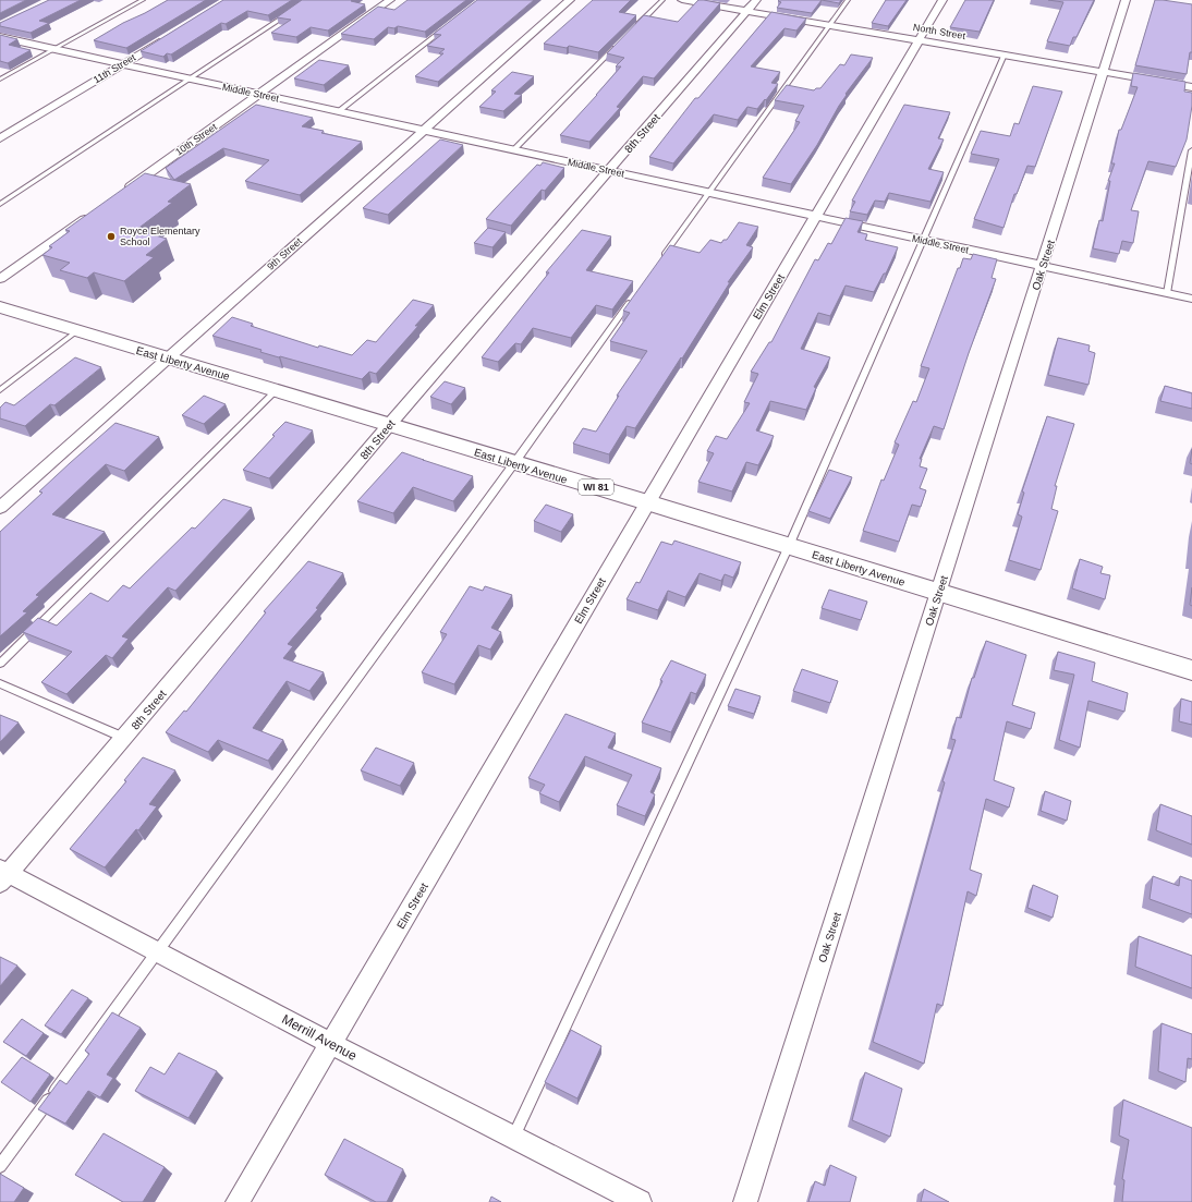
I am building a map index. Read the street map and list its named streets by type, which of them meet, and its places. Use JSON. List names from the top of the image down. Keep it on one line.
{"streets":{"main road":["East Liberty Avenue","WI 81"],"street":["North Street","11th Street","Middle Street","8th Street","10th Street","9th Street","Oak Street","Elm Street","Merrill Avenue"]},"crossings":[["North Street","8th Street"],["North Street","Oak Street"],["North Street","Elm Street"],["11th Street","Middle Street"],["Middle Street","8th Street"],["Middle Street","10th Street"],["Middle Street","9th Street"],["Middle Street","Oak Street"],["Middle Street","Elm Street"],["8th Street","East Liberty Avenue"],["8th Street","Merrill Avenue"],["9th Street","East Liberty Avenue"],["Oak Street","East Liberty Avenue"],["Elm Street","East Liberty Avenue"],["Elm Street","Merrill Avenue"]],"places":["Royce Elementary School"]}
